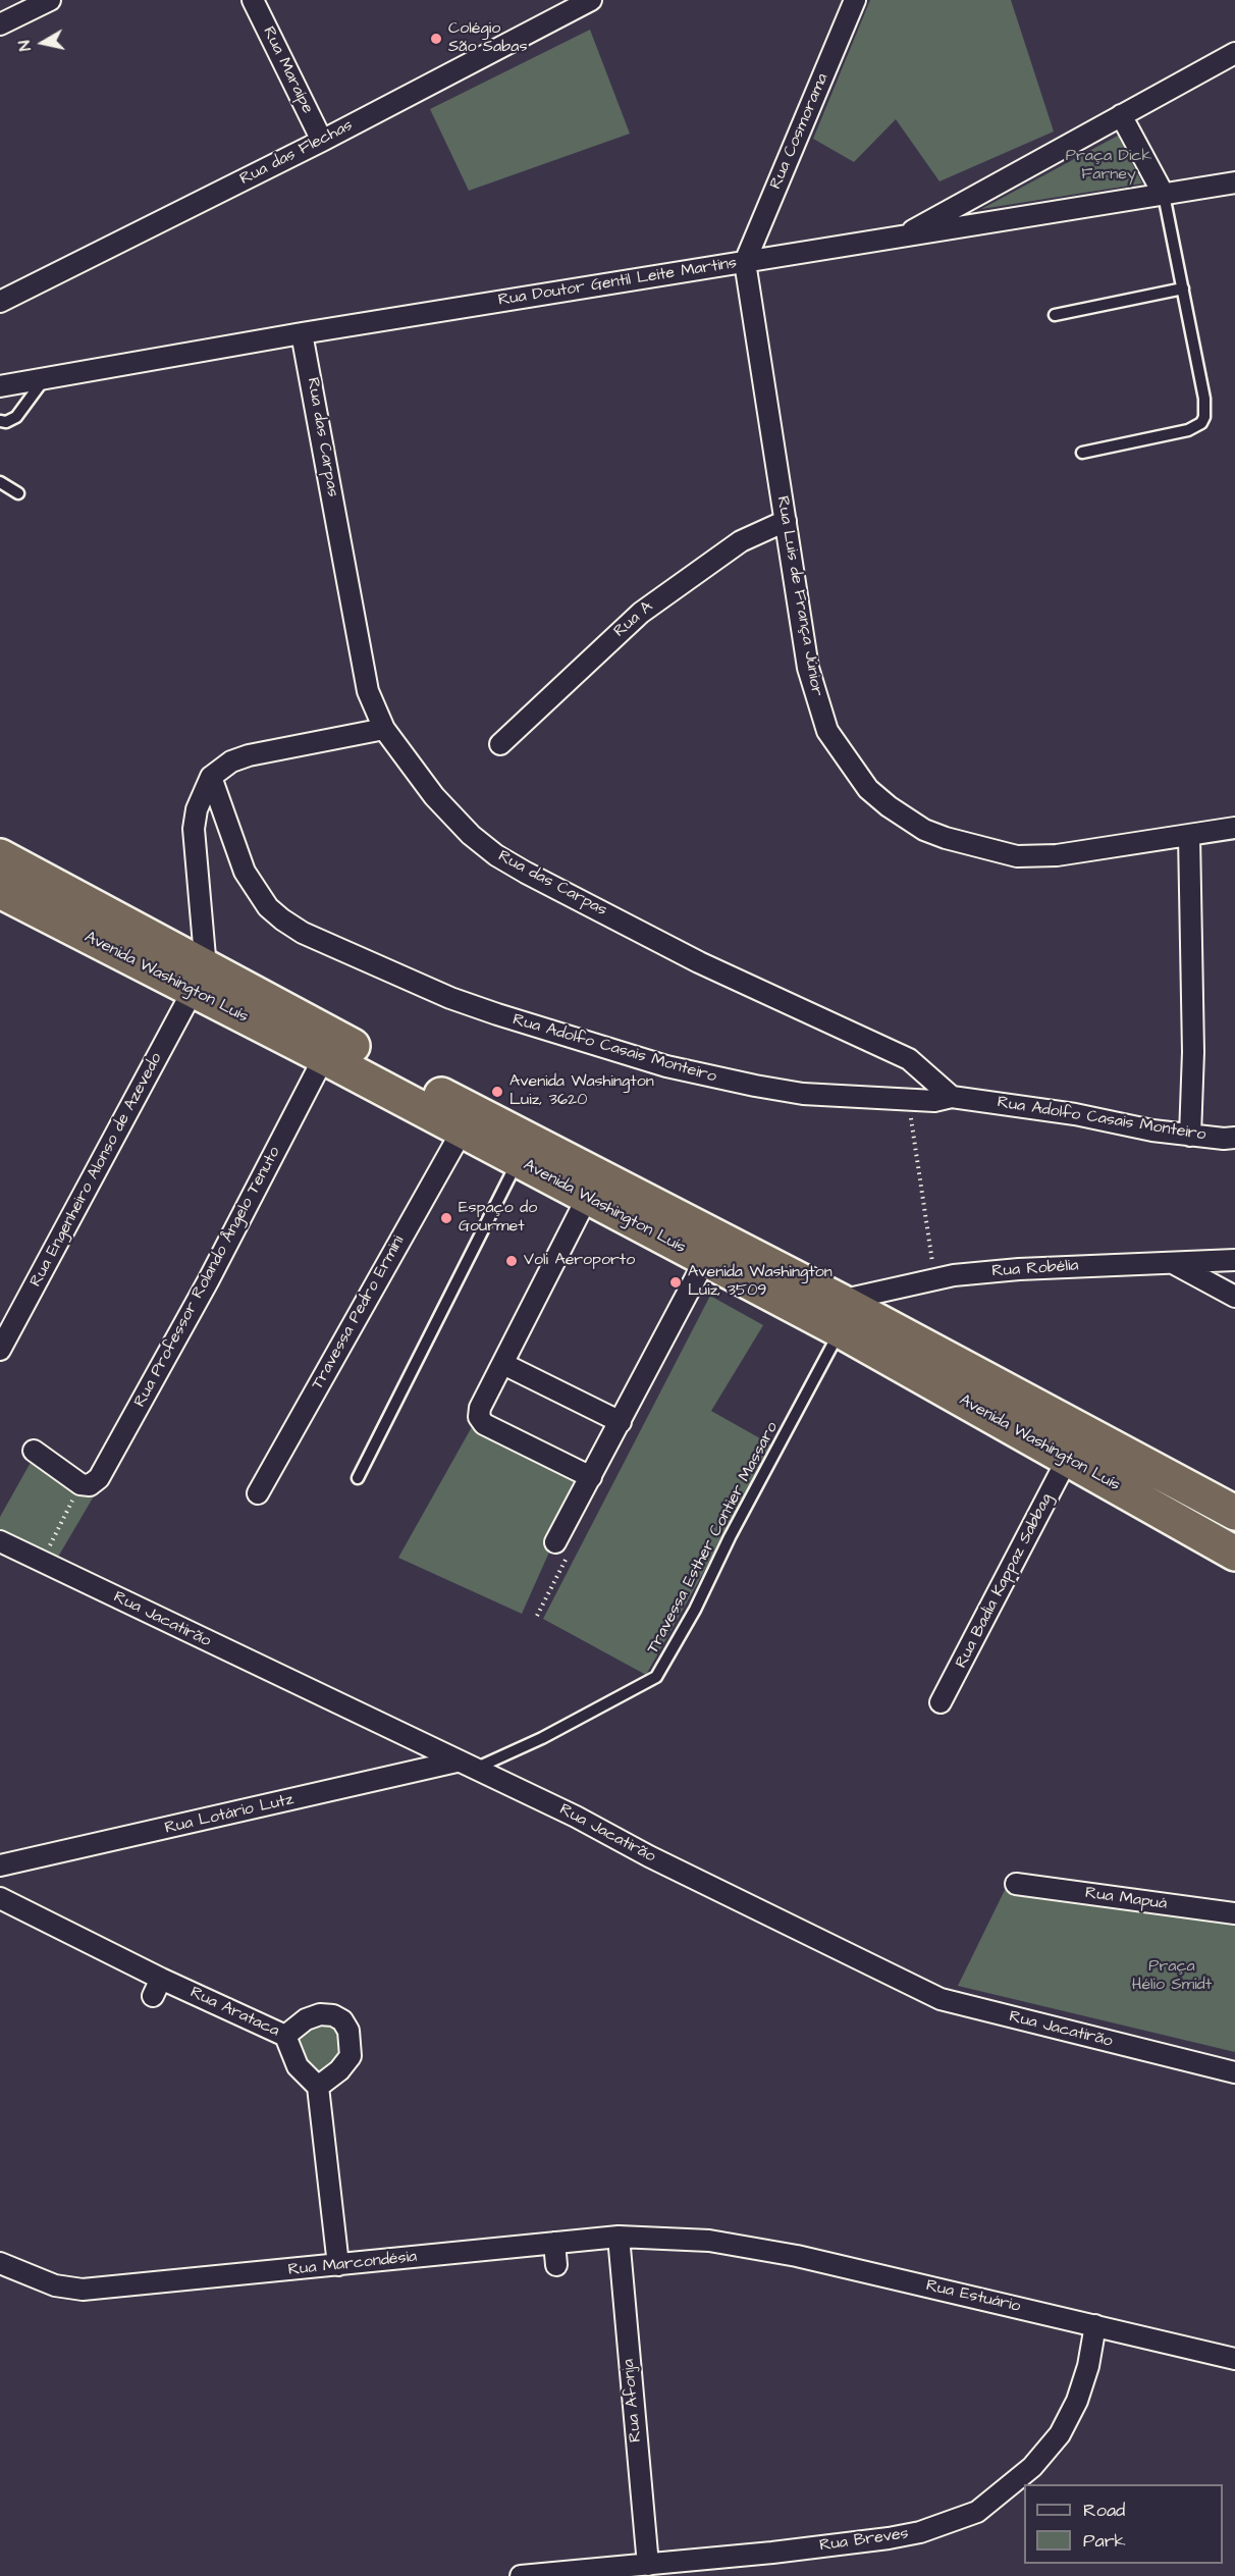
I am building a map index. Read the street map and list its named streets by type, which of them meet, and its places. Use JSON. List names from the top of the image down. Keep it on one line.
{"streets":{"highway":["Avenida Washington Luís"],"street":["Rua Maraípe","Rua Cosmorama","Rua das Flechas","Rua Doutor Gentil Leite Martins","Rua das Carpas","Rua Luis de França Júnior","Rua A","Rua Adolfo Casais Monteiro","Rua Engenheiro Alonso de Azevedo","Rua Robélia","Rua Professor Rolando Ângelo Tenuto","Travessa Pedro Ermini","Rua Badia Kappaz Sabbag","Rua Jacatirão","Rua Lotário Lutz","Rua Mapuá","Rua Arataca","Rua Marcondésia","Rua Estuário","Rua Afonja","Rua Breves"],"lane":["Travessa Esther Contier Massaro"]},"crossings":[["Rua Maraípe","Rua das Flechas"],["Rua Cosmorama","Rua Doutor Gentil Leite Martins"],["Rua Cosmorama","Rua Luis de França Júnior"],["Rua Doutor Gentil Leite Martins","Rua das Carpas"],["Rua Doutor Gentil Leite Martins","Rua Luis de França Júnior"],["Rua das Carpas","Rua Adolfo Casais Monteiro"],["Rua Luis de França Júnior","Rua A"],["Avenida Washington Luís","Rua Engenheiro Alonso de Azevedo"],["Avenida Washington Luís","Rua Robélia"],["Avenida Washington Luís","Rua Professor Rolando Ângelo Tenuto"],["Avenida Washington Luís","Travessa Pedro Ermini"],["Avenida Washington Luís","Travessa Esther Contier Massaro"],["Avenida Washington Luís","Rua Badia Kappaz Sabbag"],["Rua Robélia","Travessa Esther Contier Massaro"],["Travessa Esther Contier Massaro","Rua Jacatirão"],["Travessa Esther Contier Massaro","Rua Lotário Lutz"],["Rua Jacatirão","Rua Lotário Lutz"],["Rua Marcondésia","Rua Estuário"],["Rua Marcondésia","Rua Afonja"],["Rua Estuário","Rua Breves"],["Rua Afonja","Rua Breves"]],"parks":["Praça Dick Farney","Praça Hélio Smidt"],"places":["Colégio São Sabas","Avenida Washington Luiz, 3620","Espaço do Gourmet","Voli Aeroporto","Avenida Washington Luiz, 3509"],"legend":["Road","Park"],"north":"left"}
